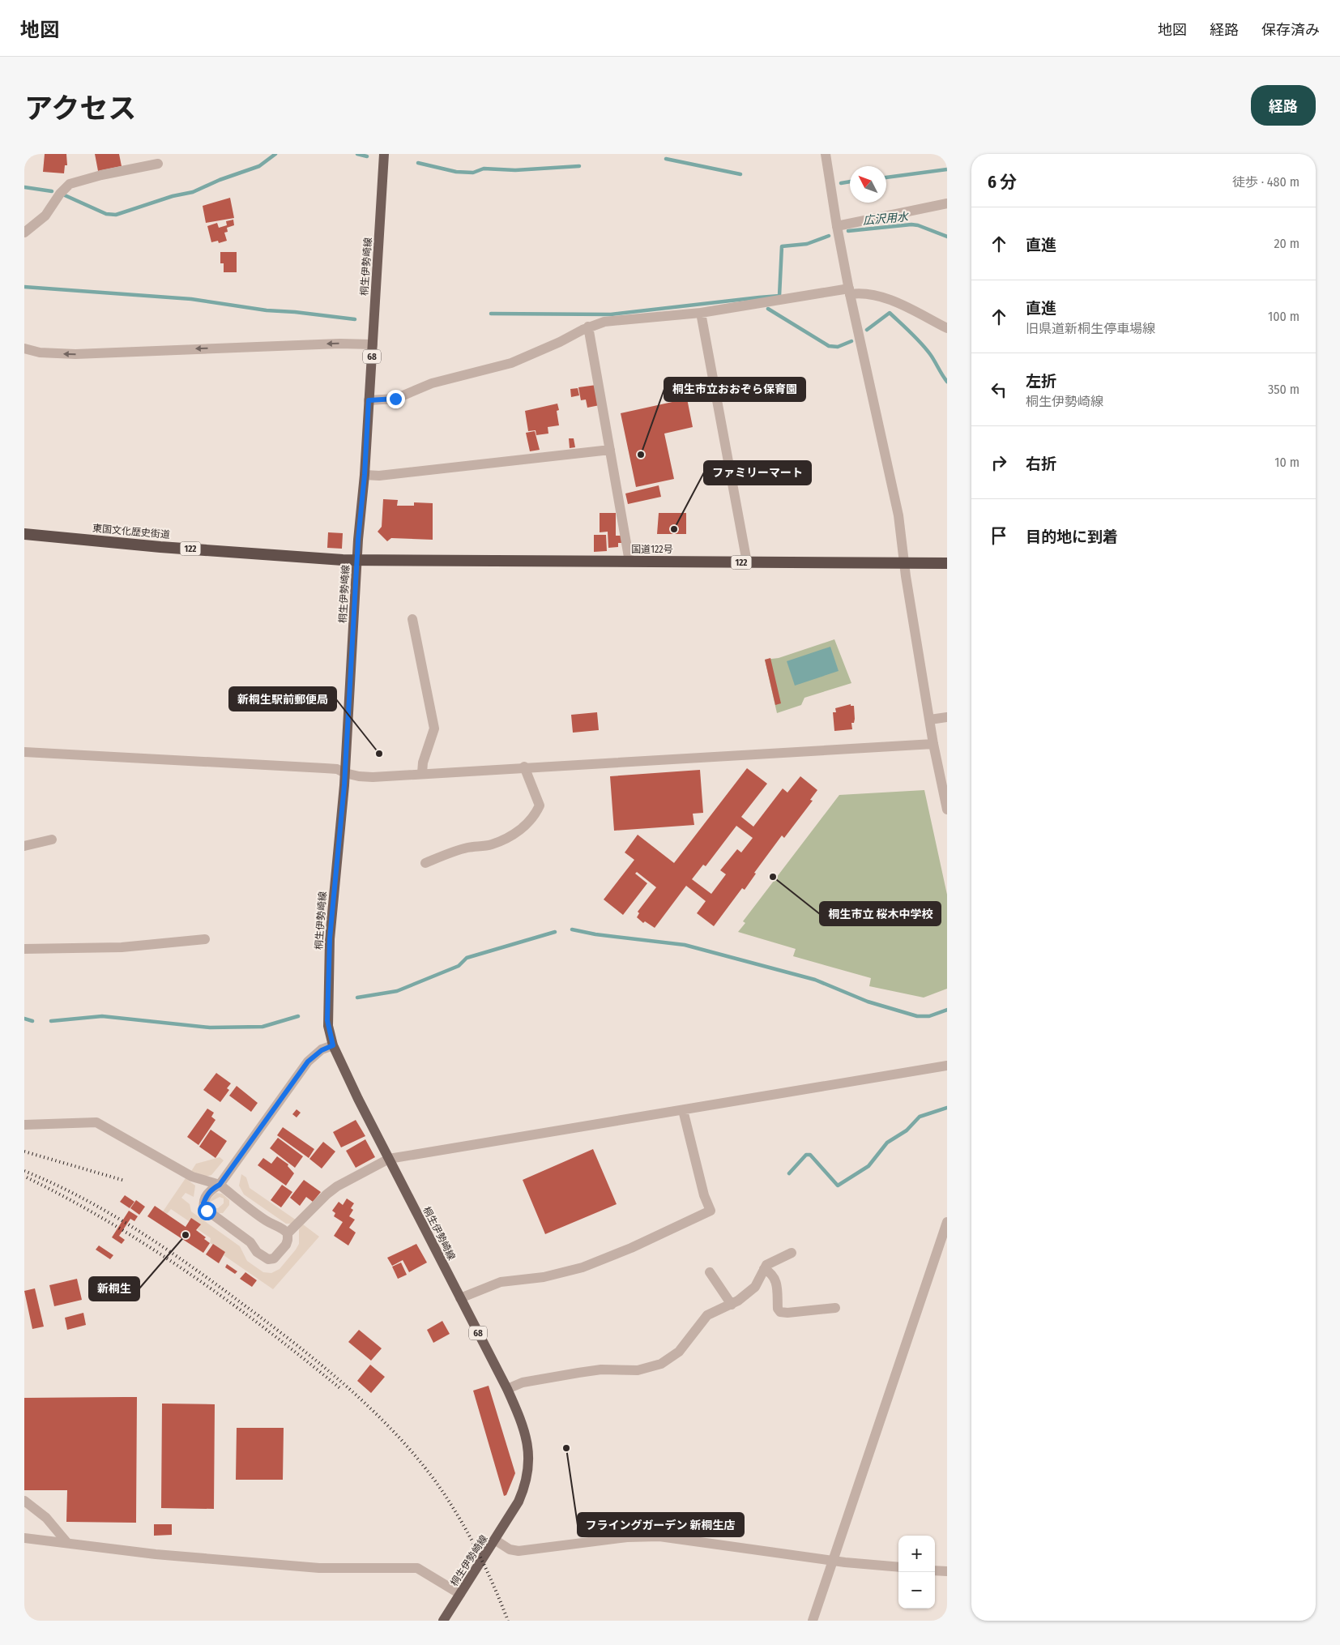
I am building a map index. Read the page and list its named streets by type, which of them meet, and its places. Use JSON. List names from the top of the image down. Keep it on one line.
{"streets":{"highway":["東国文化歴史街道","122","国道122号"],"main road":["桐生伊勢崎線","68"]},"crossings":[["桐生伊勢崎線","東国文化歴史街道"],["桐生伊勢崎線","国道122号"],["東国文化歴史街道","国道122号"]],"water":["広沢用水"],"places":["桐生市立おおぞら保育園","ファミリーマート","新桐生駅前郵便局","桐生市立 桜木中学校","新桐生","フライングガーデン 新桐生店"],"north":"top left","page":{"header":"地図","nav":["地図","経路","保存済み"],"title":"アクセス","buttons":"経路","heading":["6 分","徒歩 · 480 m"],"list":[["直進","20 m"],["直進","旧県道新桐生停車場線","100 m"],["左折","桐生伊勢崎線","350 m"],["右折","10 m"],"目的地に到着"],"map_buttons":["+","−"]}}
